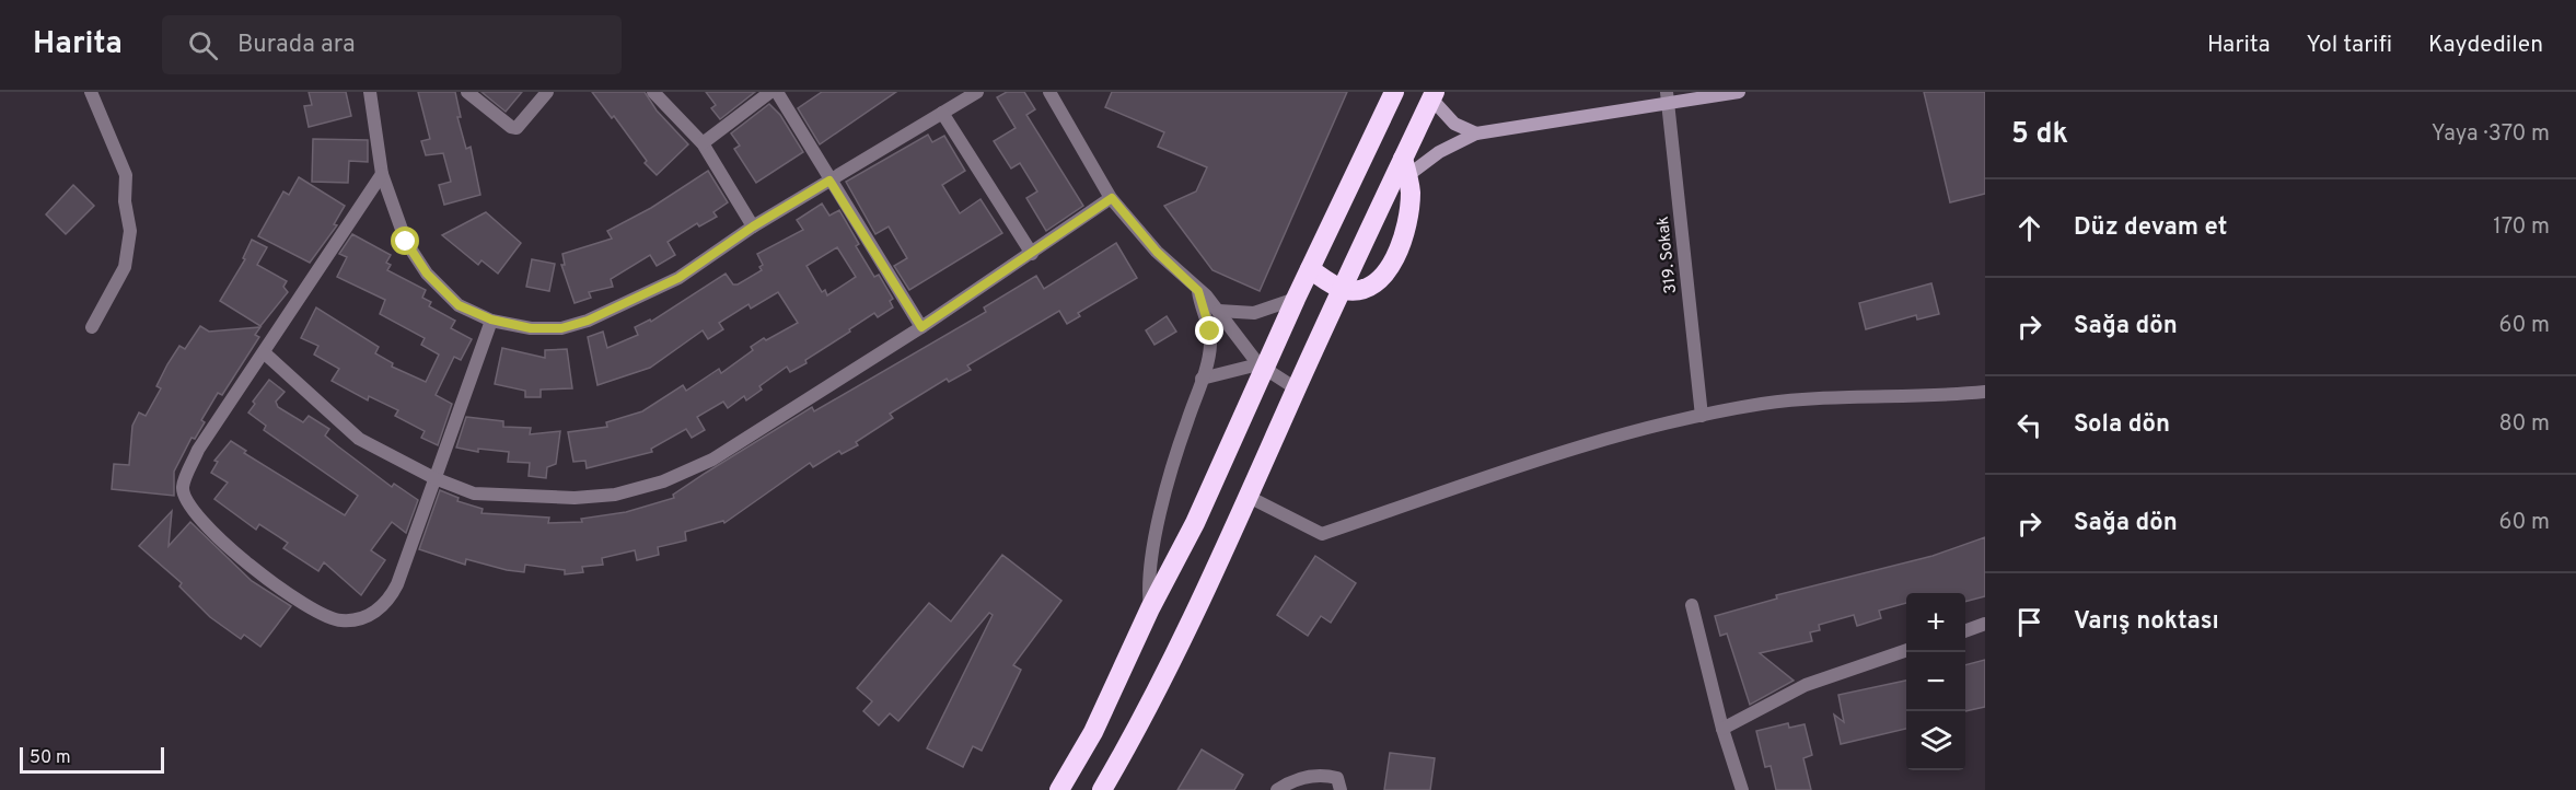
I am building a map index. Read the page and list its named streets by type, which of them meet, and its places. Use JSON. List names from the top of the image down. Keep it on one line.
{"streets":{"street":["319. Sokak"]},"scale_bar":"50 m","page":{"header":"Harita","search":"Burada ara","nav":["Harita","Yol tarifi","Kaydedilen"],"heading":["5 dk","Yaya · 370 m"],"list":[["Düz devam et","170 m"],["Sağa dön","60 m"],["Sola dön","80 m"],["Sağa dön","60 m"],"Varış noktası"],"map_buttons":["+","−"],"scale":"50 m"}}
